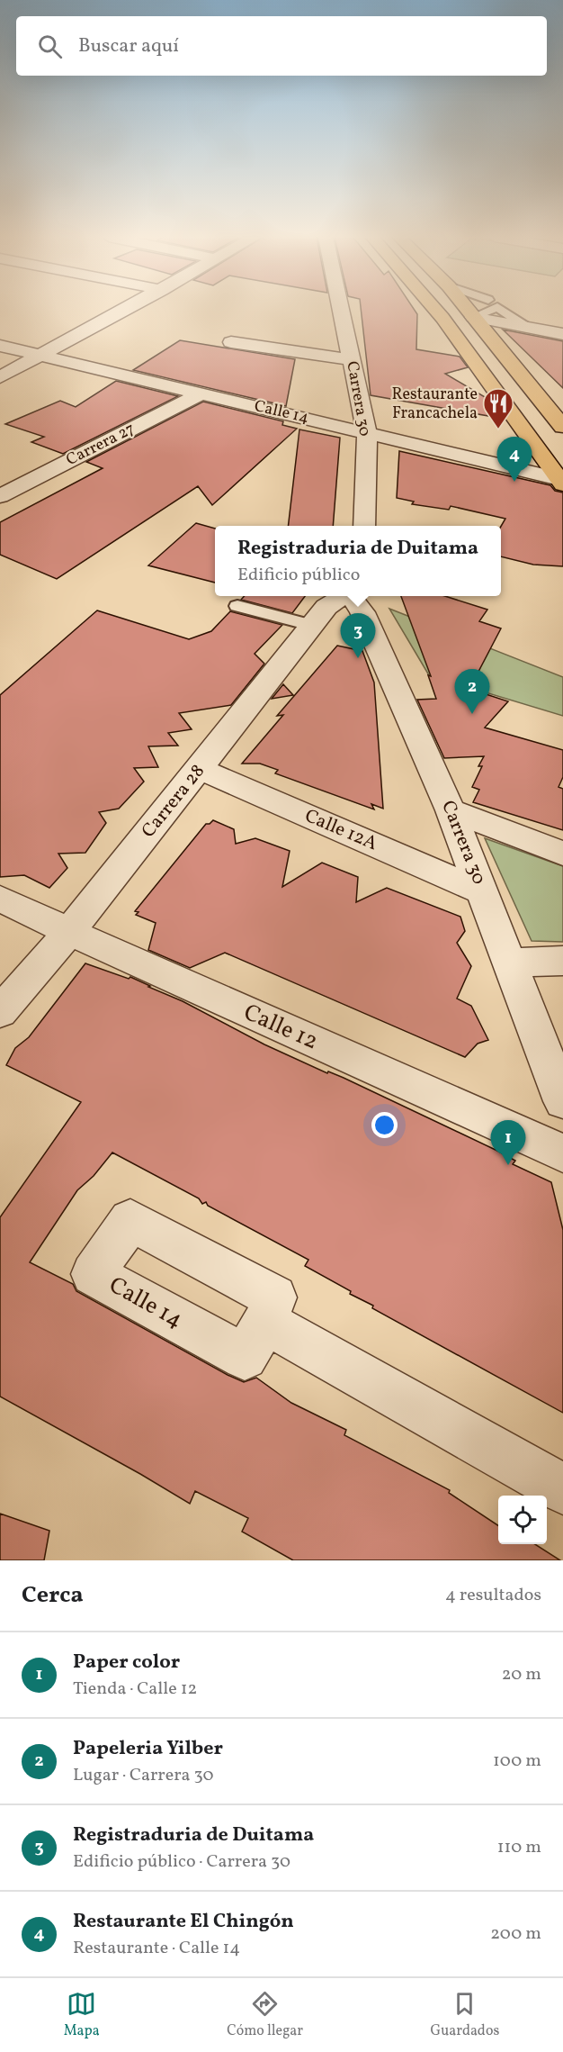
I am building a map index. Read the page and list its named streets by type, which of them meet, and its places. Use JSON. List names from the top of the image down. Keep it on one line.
{"streets":{"street":["Carrera 30","Calle 14","Carrera 27","Carrera 28","Calle 12A","Calle 12"]},"crossings":[["Carrera 30","Calle 14"],["Carrera 30","Calle 12A"],["Calle 14","Carrera 27"],["Carrera 28","Calle 12A"],["Carrera 28","Calle 12"]],"places":{"restaurant":["Restaurante Francachela"]},"page":{"search":"Buscar aquí","pins":["4","3","2","1"],"popup":["Registraduria de Duitama","Edificio público"],"heading":["Cerca","4 resultados"],"list":[{"mark":"1","name":"Paper color","note":"Tienda · Calle 12","value":"20 m"},{"mark":"2","name":"Papeleria Yilber","note":"Lugar · Carrera 30","value":"100 m"},{"mark":"3","name":"Registraduria de Duitama","note":"Edificio público · Carrera 30","value":"110 m"},{"mark":"4","name":"Restaurante El Chingón","note":"Restaurante · Calle 14","value":"200 m"}],"nav":["Mapa","Cómo llegar","Guardados"]}}
